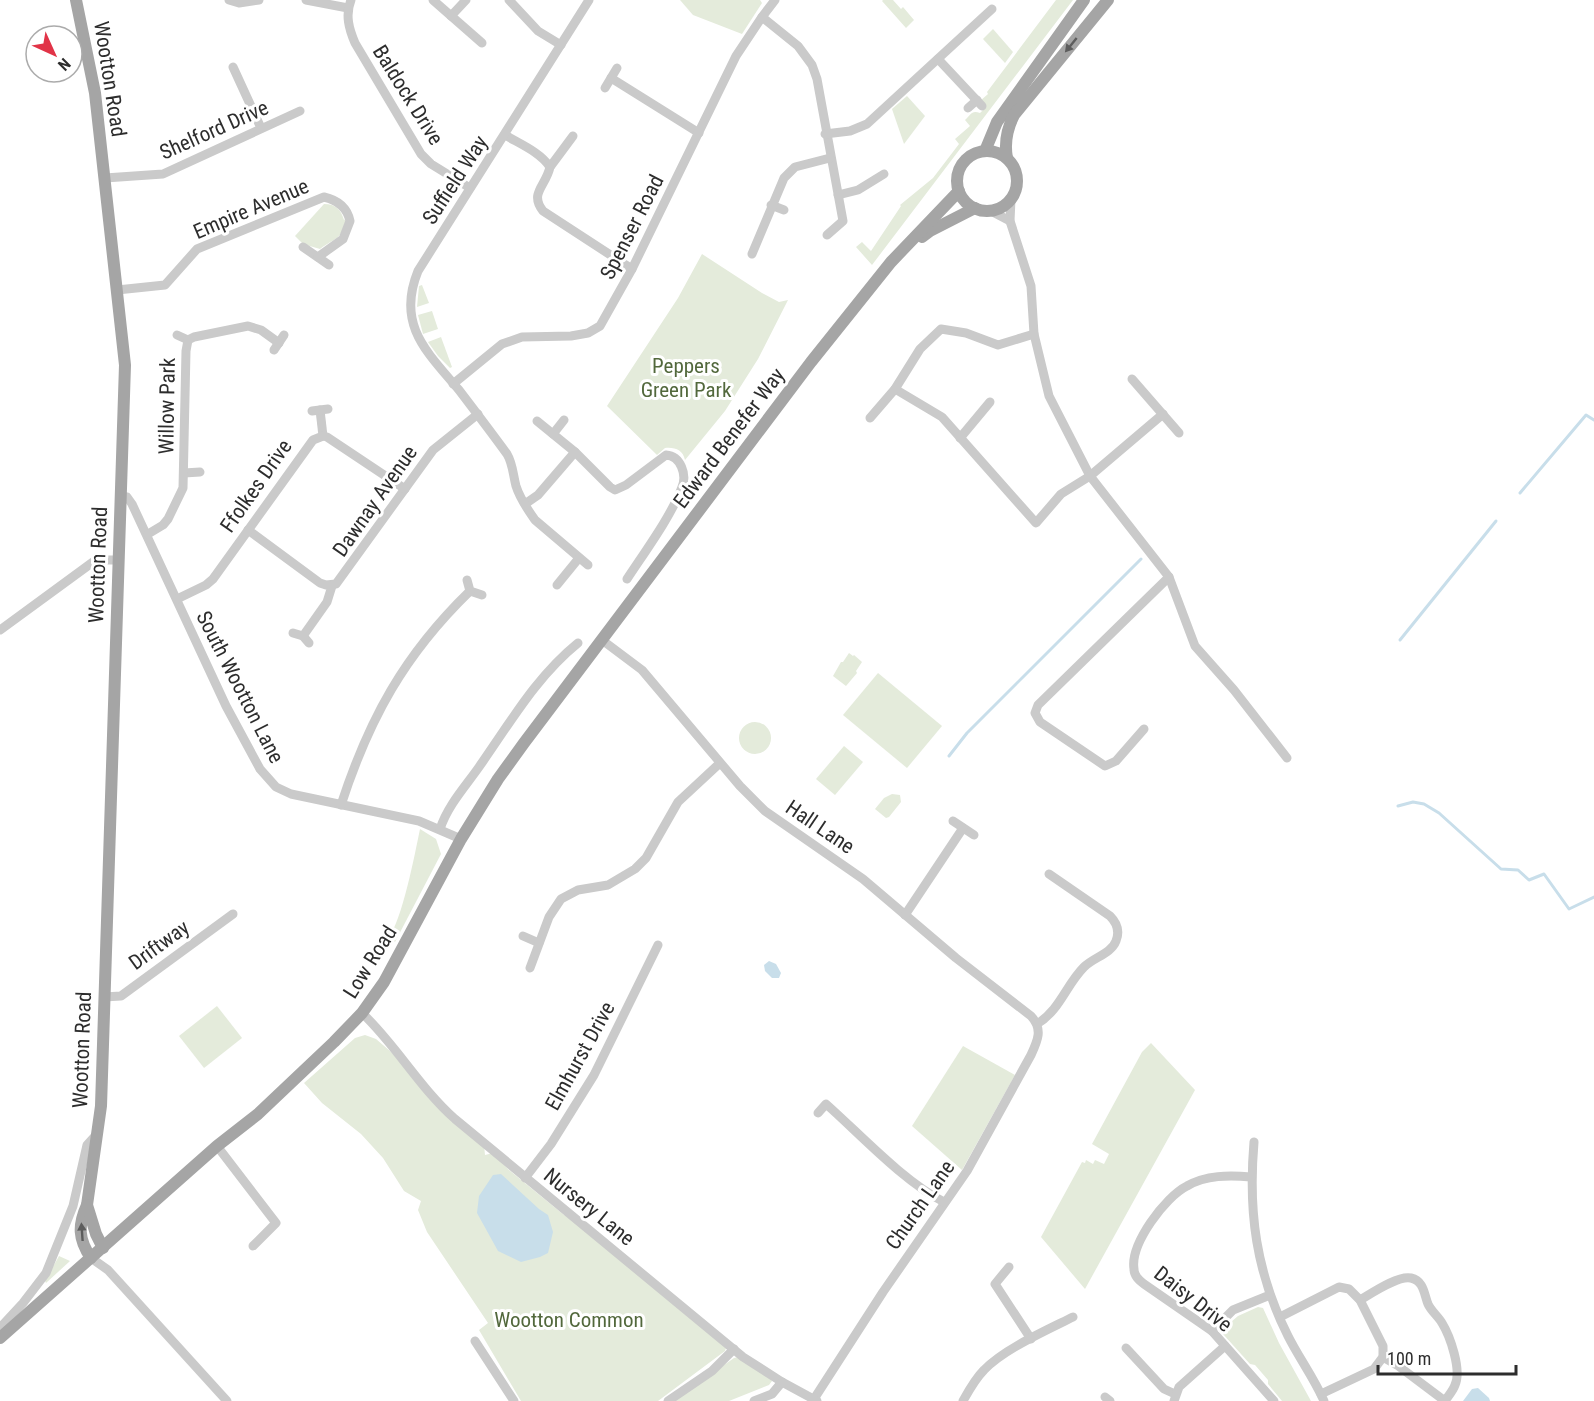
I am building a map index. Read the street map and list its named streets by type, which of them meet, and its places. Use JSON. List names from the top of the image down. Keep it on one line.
{"streets":{"main road":["Wootton Road","Edward Benefer Way","Low Road"],"street":["Baldock Drive","Shelford Drive","Suffield Way","Empire Avenue","Spenser Road","Willow Park","Ffolkes Drive","Dawnay Avenue","South Wootton Lane","Hall Lane","Driftway","Elmhurst Drive","Church Lane","Nursery Lane","Daisy Drive"]},"crossings":[["Wootton Road","Shelford Drive"],["Wootton Road","Empire Avenue"],["Wootton Road","South Wootton Lane"],["Wootton Road","Driftway"],["Wootton Road","Low Road"],["Baldock Drive","Suffield Way"],["Suffield Way","Spenser Road"],["Suffield Way","Dawnay Avenue"],["Willow Park","South Wootton Lane"],["Edward Benefer Way","Hall Lane"],["Edward Benefer Way","Low Road"],["Ffolkes Drive","Dawnay Avenue"],["Ffolkes Drive","South Wootton Lane"],["South Wootton Lane","Low Road"],["Hall Lane","Low Road"],["Hall Lane","Church Lane"],["Low Road","Nursery Lane"],["Elmhurst Drive","Nursery Lane"],["Church Lane","Nursery Lane"]],"parks":["Peppers Green Park","Wootton Common"],"scale_bar":"100 m","north":"bottom right"}
